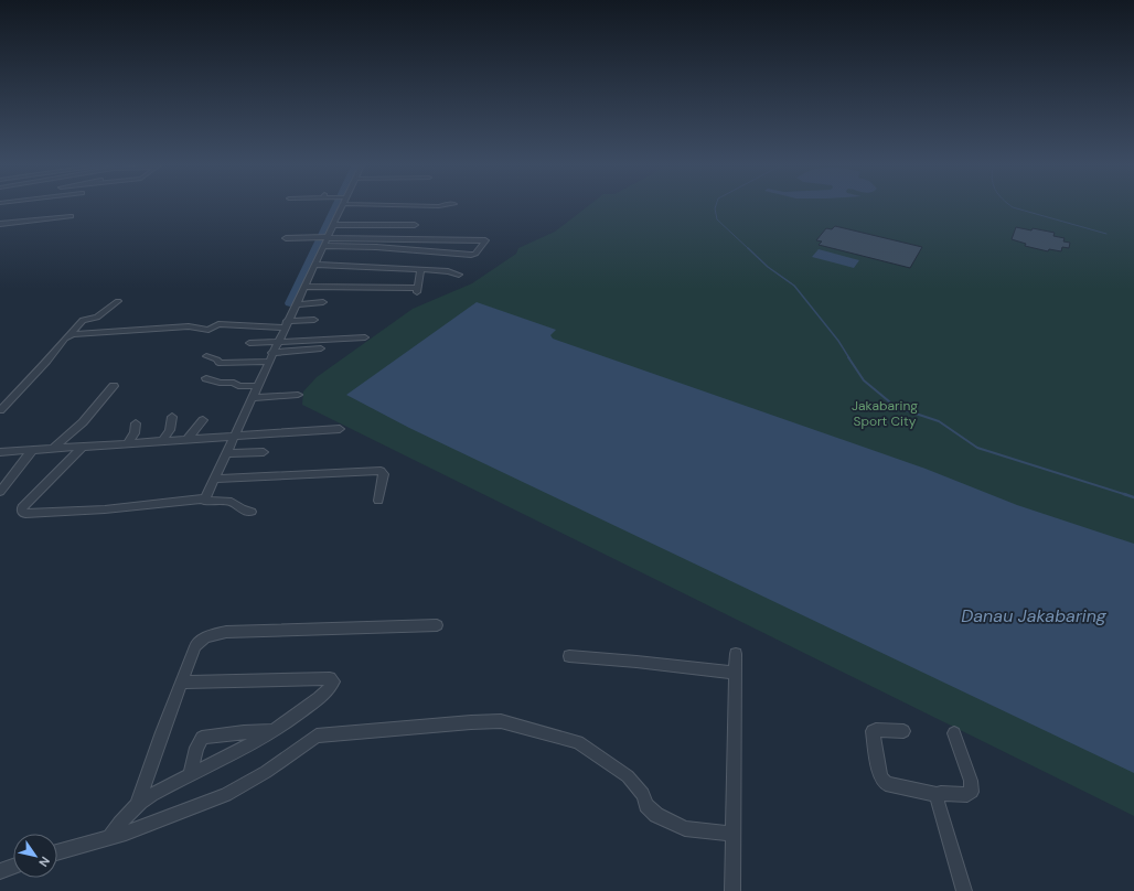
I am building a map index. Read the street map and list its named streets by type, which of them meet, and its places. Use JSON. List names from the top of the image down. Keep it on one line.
{"water":["Danau Jakabaring"],"parks":["Jakabaring Sport City"],"north":"bottom right"}
